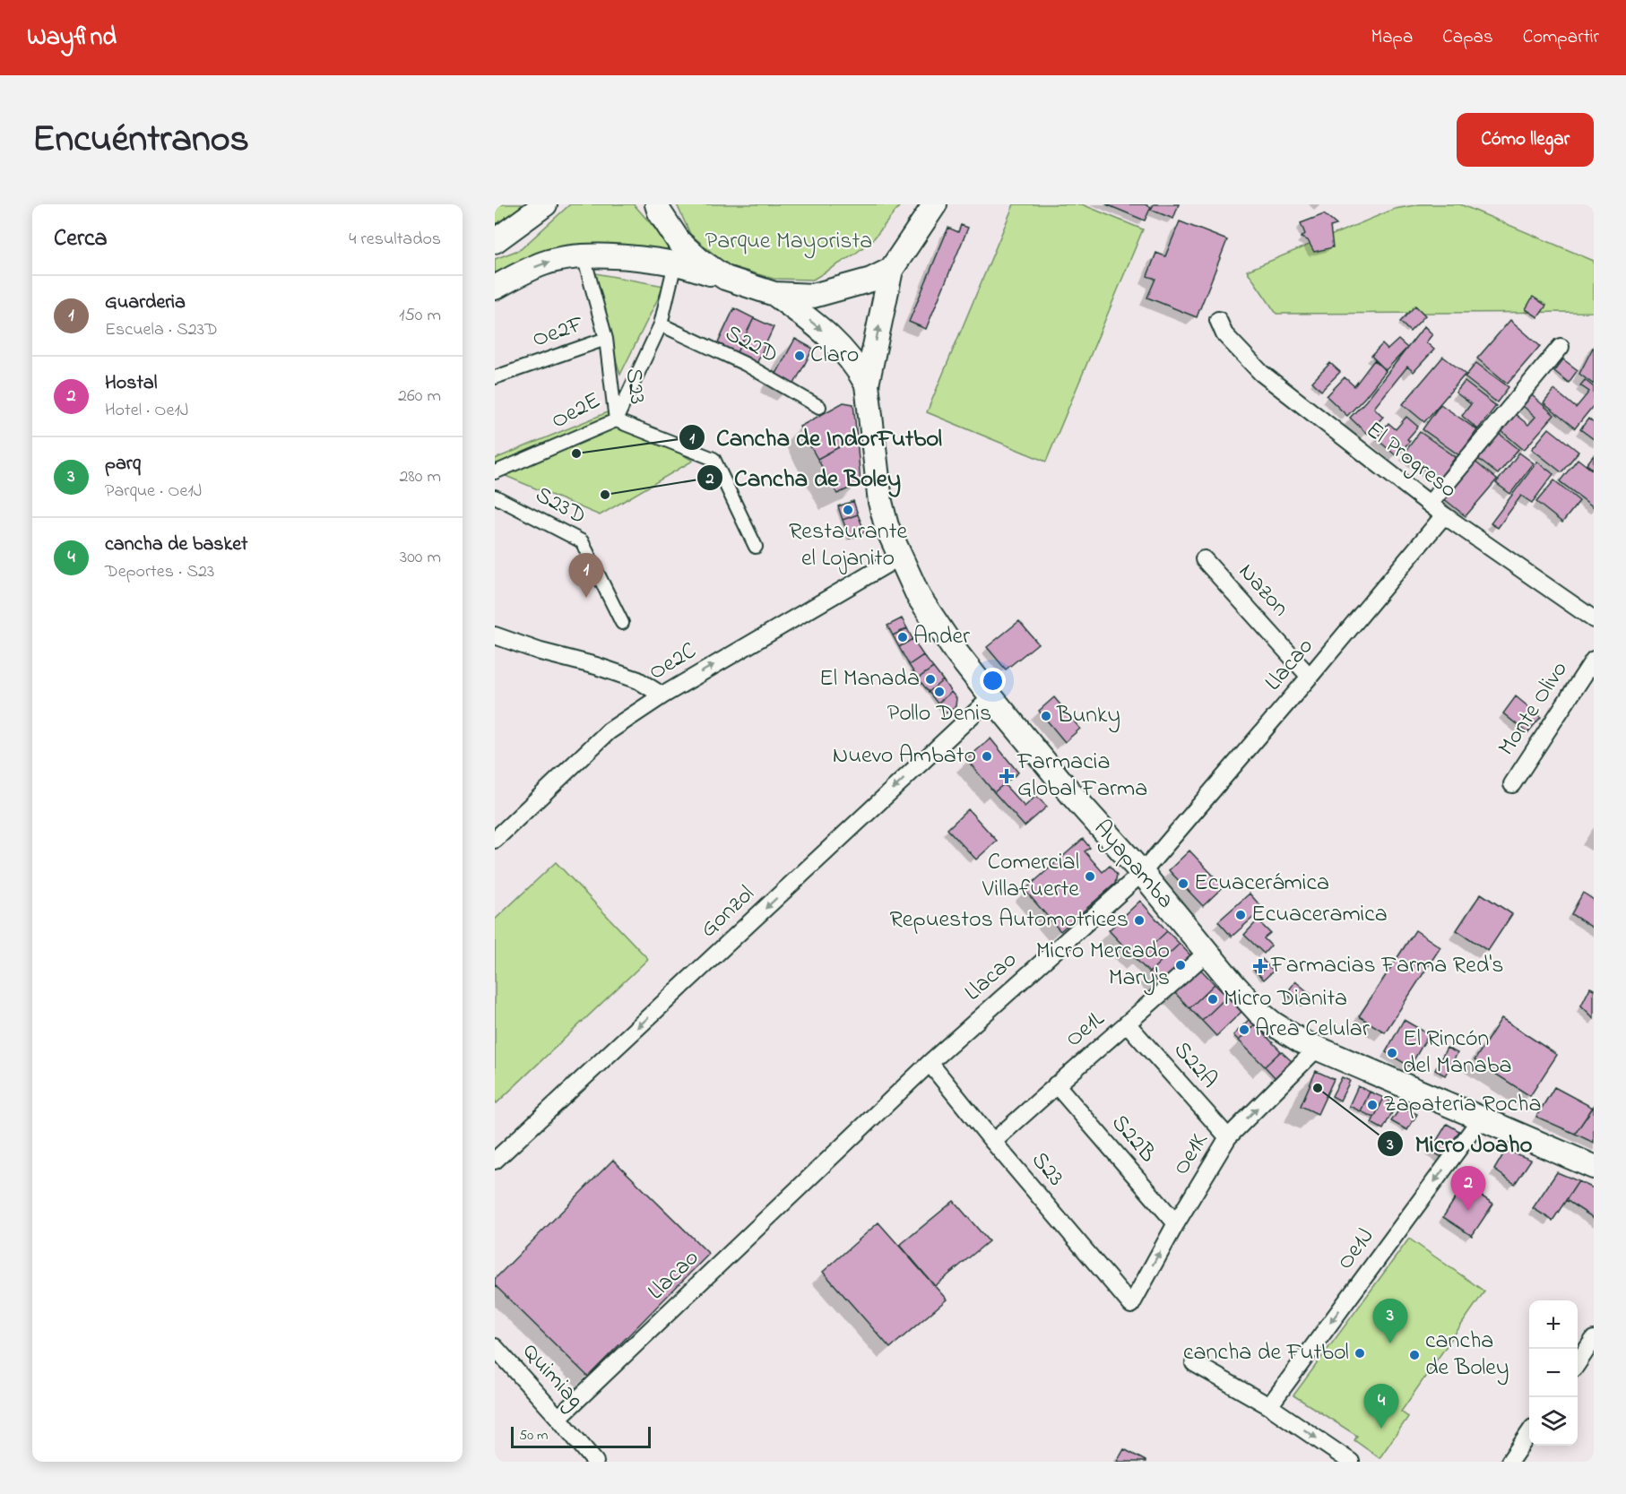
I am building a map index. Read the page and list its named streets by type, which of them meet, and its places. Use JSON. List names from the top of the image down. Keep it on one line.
{"streets":{"main road":["Ayapamba"],"street":["Oe2F","S22D","S23","Oe2E","El Progreso","S23D","Nazon","Oe2C","Llacao","Monte Olivo","Gonzol","Oe1L","S22A","S22B","Oe1K","Oe1J","Quimiag"]},"crossings":[["Oe2F","S23"],["S22D","Oe2E"],["S23","Oe2E"],["S23","Llacao"],["S23","Oe1L"],["S23","Oe1K"],["El Progreso","Llacao"],["Nazon","Llacao"],["Oe2C","Ayapamba"],["Llacao","Ayapamba"],["Llacao","Quimiag"],["Ayapamba","Gonzol"],["Ayapamba","Oe1L"],["Ayapamba","Oe1K"],["Ayapamba","Oe1J"],["Oe1L","S22A"],["Oe1L","S22B"],["S22A","Oe1K"],["S22B","Oe1K"]],"one_way":["Oe2C","Gonzol","Oe1K","Oe1J"],"parks":["Parque Mayorista"],"places":{"other":["Claro","Cancha de IndorFutbol","Cancha de Boley","Restaurante el Lojanito","Ander","El Manada","Pollo Denis","Bunky","Nuevo Ambato","Comercial Villafuerte","Ecuacerámica","Ecuaceramica","Repuestos Automotrices","Micro Mercado Mary's","Micro Dianita","Area Celular","El Rincón del Manaba","Micro Joaho","Zapateria Rocha","cancha de Futbol","cancha de Boley"],"health":["Farmacia Global Farma","Farmacias Farma Red's"]},"scale_bar":"50 m","page":{"header":"Wayfind","nav":["Mapa","Capas","Compartir"],"title":"Encuéntranos","buttons":"Cómo llegar","heading":["Cerca","4 resultados"],"list":[{"mark":"1","name":"Guarderia","note":"Escuela · S23D","value":"150 m"},{"mark":"2","name":"Hostal","note":"Hotel · Oe1J","value":"260 m"},{"mark":"3","name":"parq","note":"Parque · Oe1J","value":"280 m"},{"mark":"4","name":"cancha de basket","note":"Deportes · S23","value":"300 m"}],"pins":["1","2","3","4"],"map_buttons":["+","−"],"scale":"50 m"}}
